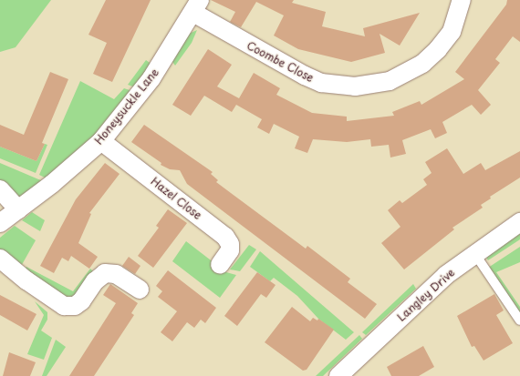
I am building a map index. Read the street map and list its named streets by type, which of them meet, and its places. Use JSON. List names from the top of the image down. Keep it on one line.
{"streets":{"street":["Coombe Close","Honeysuckle Lane","Hazel Close","Langley Drive"]},"crossings":[["Coombe Close","Honeysuckle Lane"],["Honeysuckle Lane","Hazel Close"]]}
